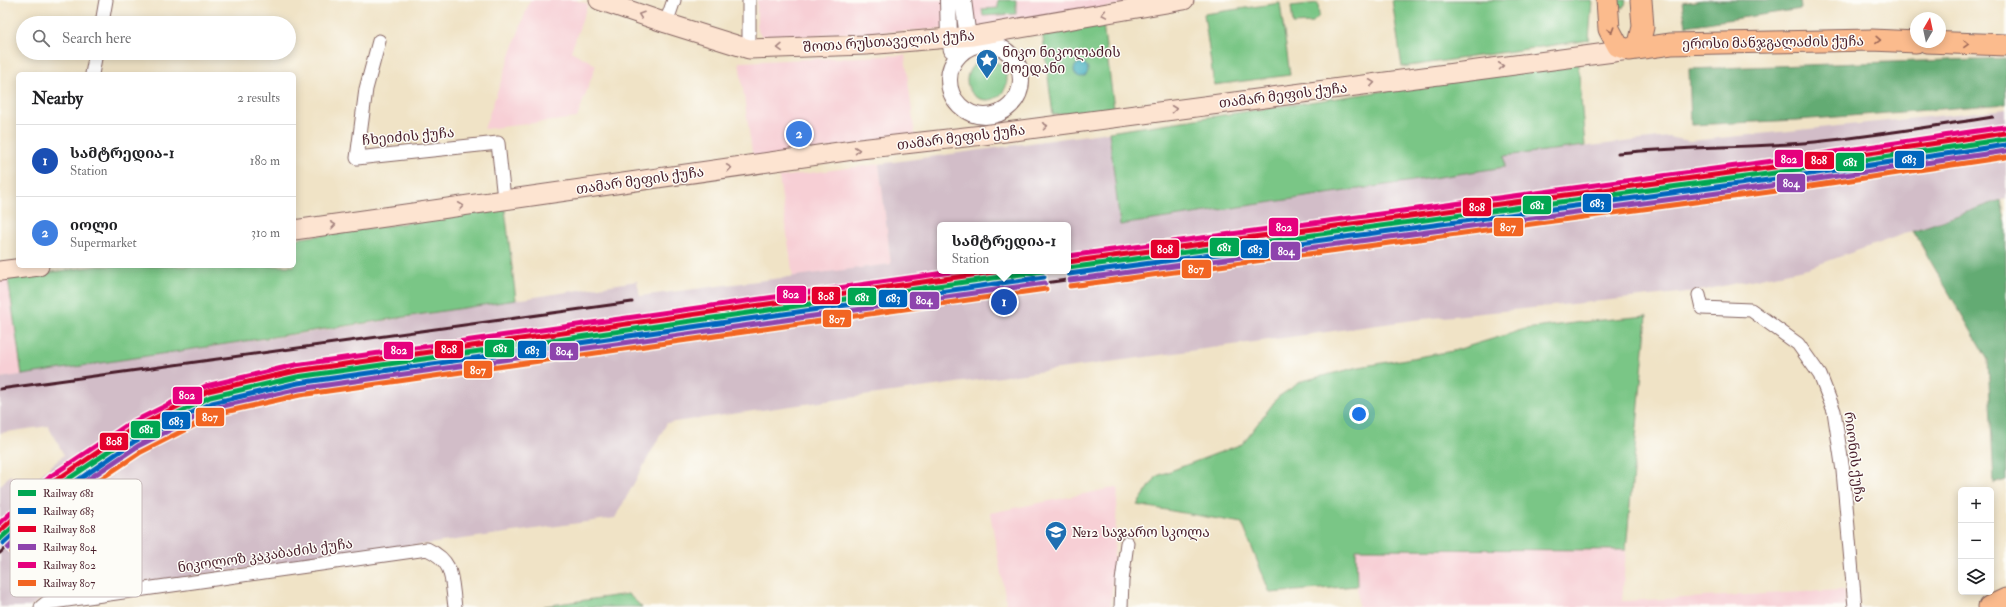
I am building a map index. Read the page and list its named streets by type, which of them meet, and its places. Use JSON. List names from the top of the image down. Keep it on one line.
{"streets":{"main road":["შოთა რუსთაველის ქუჩა","ეროსი მანჯგალაძის ქუჩა","თამარ მეფის ქუჩა"],"street":["ჩხეიძის ქუჩა","რიონის ქუჩა","ნიკოლოზ კაკაბაძის ქუჩა"]},"crossings":[["ეროსი მანჯგალაძის ქუჩა","თამარ მეფის ქუჩა"],["თამარ მეფის ქუჩა","ჩხეიძის ქუჩა"]],"one_way":["შოთა რუსთაველის ქუჩა","ეროსი მანჯგალაძის ქუჩა","თამარ მეფის ქუჩა"],"places":{"place":["ნიკო ნიკოლაძის მოედანი"],"school or university":["№12 საჯარო სკოლა"]},"lines":["rail line 802","rail line 808","rail line 681","rail line 683","rail line 804","rail line 807"],"legend":["Railway 681","Railway 683","Railway 808","Railway 804","Railway 802","Railway 807"],"north":"top","page":{"search":"Search here","heading":["Nearby","2 results"],"pins":["2","1"],"list":[{"mark":"1","name":"სამტრედია-1","note":"Station","value":"180 m"},{"mark":"2","name":"იოლი","note":"Supermarket","value":"310 m"}],"popup":["სამტრედია-1","Station"],"map_buttons":["+","−"]}}
